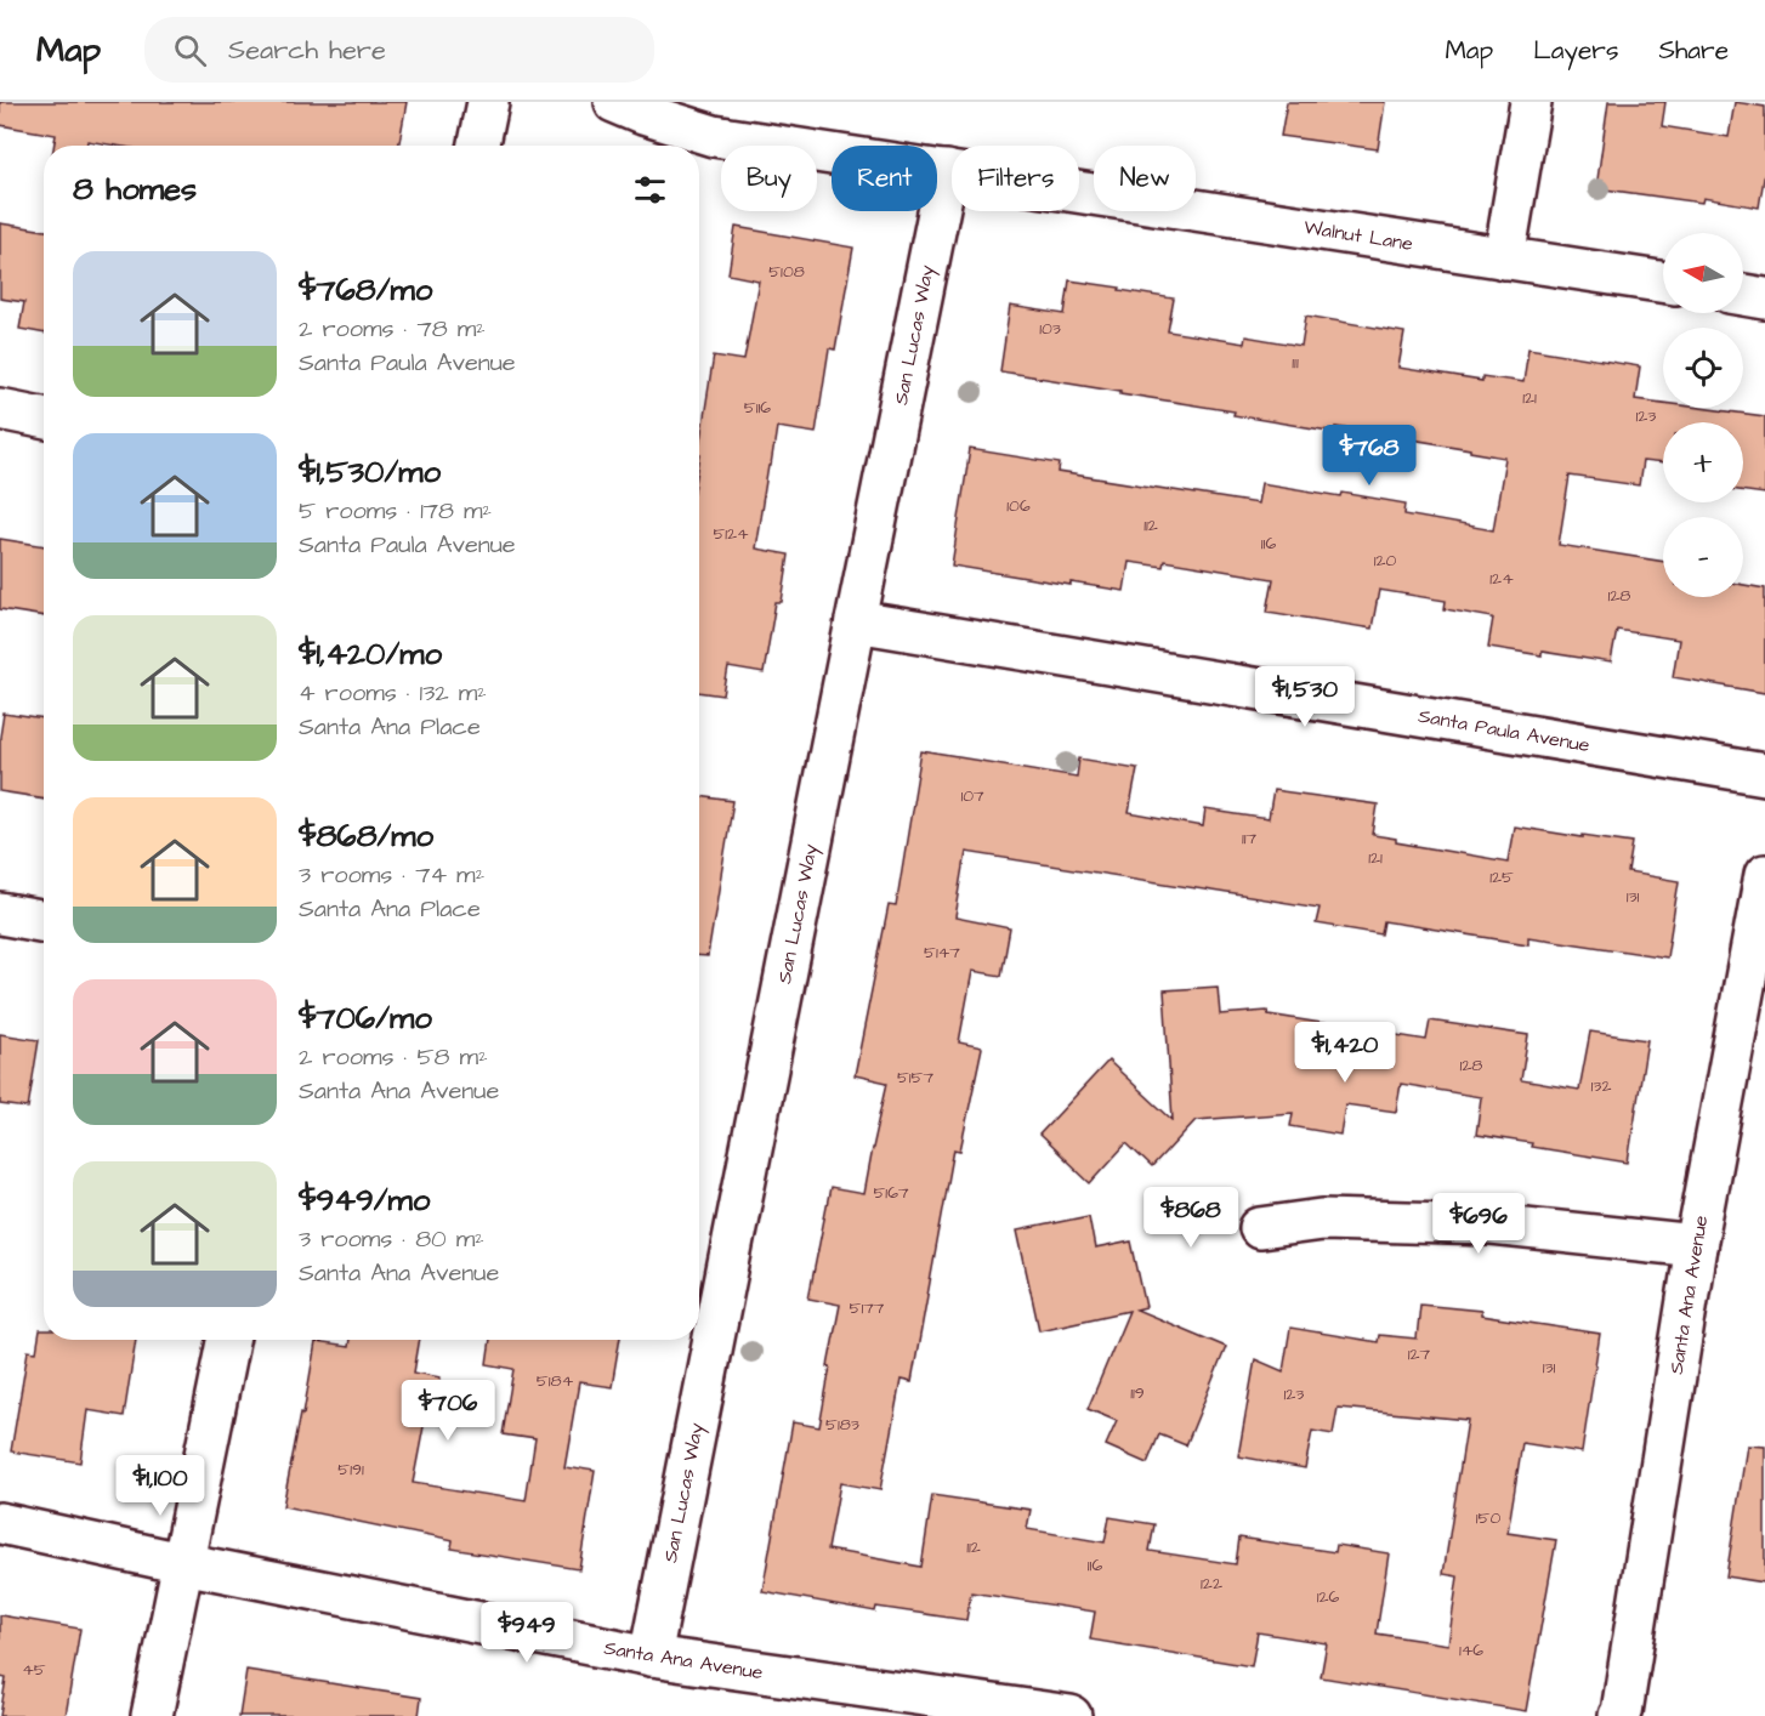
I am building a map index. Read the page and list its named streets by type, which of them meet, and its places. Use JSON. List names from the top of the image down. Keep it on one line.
{"streets":{"street":["Walnut Lane","San Lucas Way","Santa Paula Avenue","Santa Ana Avenue"]},"crossings":[["Walnut Lane","San Lucas Way"],["San Lucas Way","Santa Paula Avenue"],["San Lucas Way","Santa Ana Avenue"]],"house_numbers":["5108","103","111","121","5116","123","106","112","5124","116","120","124","128","107","117","121","125","131","5147","128","5157","132","5167","5177","127","131","5184","119","123","5183","5191","150","112","116","122","126","146","45"],"north":"left","page":{"header":"Map","search":"Search here","nav":["Map","Layers","Share"],"chip":["Buy","Rent","Filters","New"],"heading":"8 homes","map_buttons":["+","−"],"list":[{"name":"$768/mo","note":"2 rooms · 78 m² · Santa Paula Avenue"},{"name":"$1,530/mo","note":"5 rooms · 178 m² · Santa Paula Avenue"},{"name":"$1,420/mo","note":"4 rooms · 132 m² · Santa Ana Place"},{"name":"$868/mo","note":"3 rooms · 74 m² · Santa Ana Place"},{"name":"$706/mo","note":"2 rooms · 58 m² · Santa Ana Avenue"},{"name":"$949/mo","note":"3 rooms · 80 m² · Santa Ana Avenue"}],"price":["$768","$1,530","$1,420","$868","$696","$706","$1,100","$949"]}}
